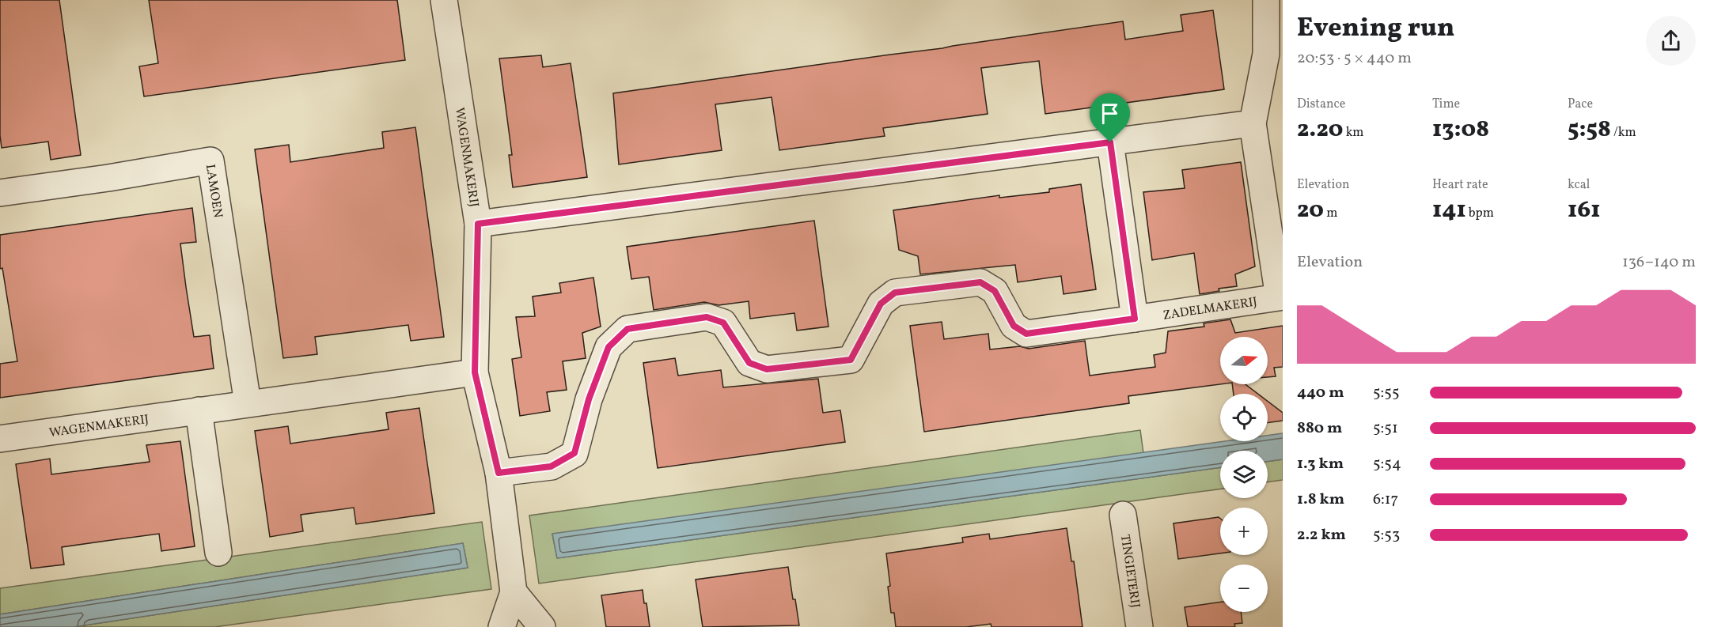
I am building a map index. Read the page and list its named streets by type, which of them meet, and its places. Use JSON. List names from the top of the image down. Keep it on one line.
{"streets":{"street":["WAGENMAKERIJ","LAMOEN","ZADELMAKERIJ","TINGIETERIJ"]},"crossings":[["WAGENMAKERIJ","LAMOEN"]],"north":"right","page":{"heading":["Evening run","20:53 · 5 × 440 m"],"stats":[["Distance","2.20 km"],["Time","13:08"],["Pace","5:58 /km"],["Elevation","20 m"],["Heart rate","141 bpm"],["kcal","161"]],"chart":["Elevation","136–140 m"],"map_buttons":["+","−"],"list":[{"name":"440 m","note":"5:55"},{"name":"880 m","note":"5:51"},{"name":"1.3 km","note":"5:54"},{"name":"1.8 km","note":"6:17"},{"name":"2.2 km","note":"5:53"}]}}
